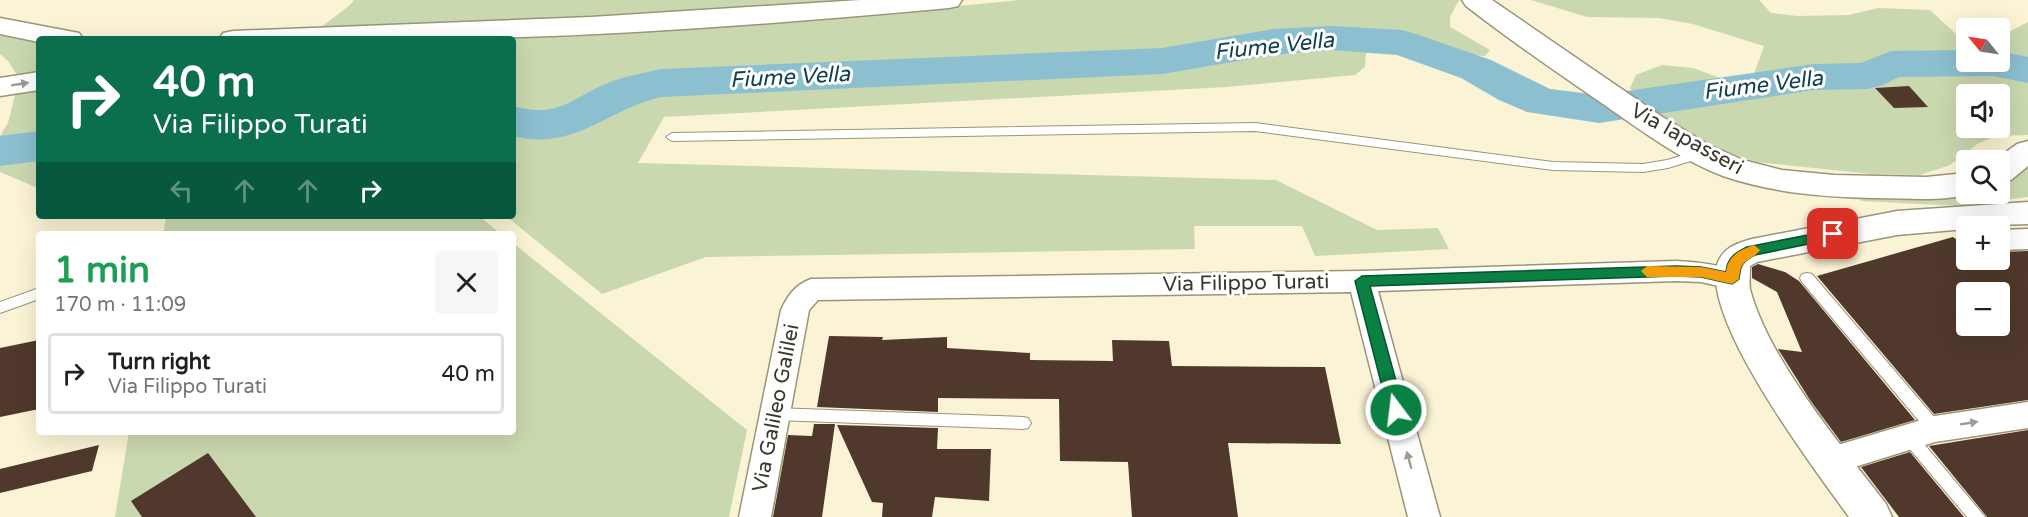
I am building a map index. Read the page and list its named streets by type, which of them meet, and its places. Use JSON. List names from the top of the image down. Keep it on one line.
{"streets":{"street":["Via Iapasseri","Via Filippo Turati","Via Galileo Galilei"]},"crossings":[["Via Filippo Turati","Via Galileo Galilei"]],"water":["Fiume Vella"],"north":"top left","page":{"map_buttons":["+","−"],"turn":["40 m","Via Filippo Turati"],"heading":["1 min","170 m · 11:09"],"list":[{"name":"Turn right","note":"Via Filippo Turati","value":"40 m"}]}}
